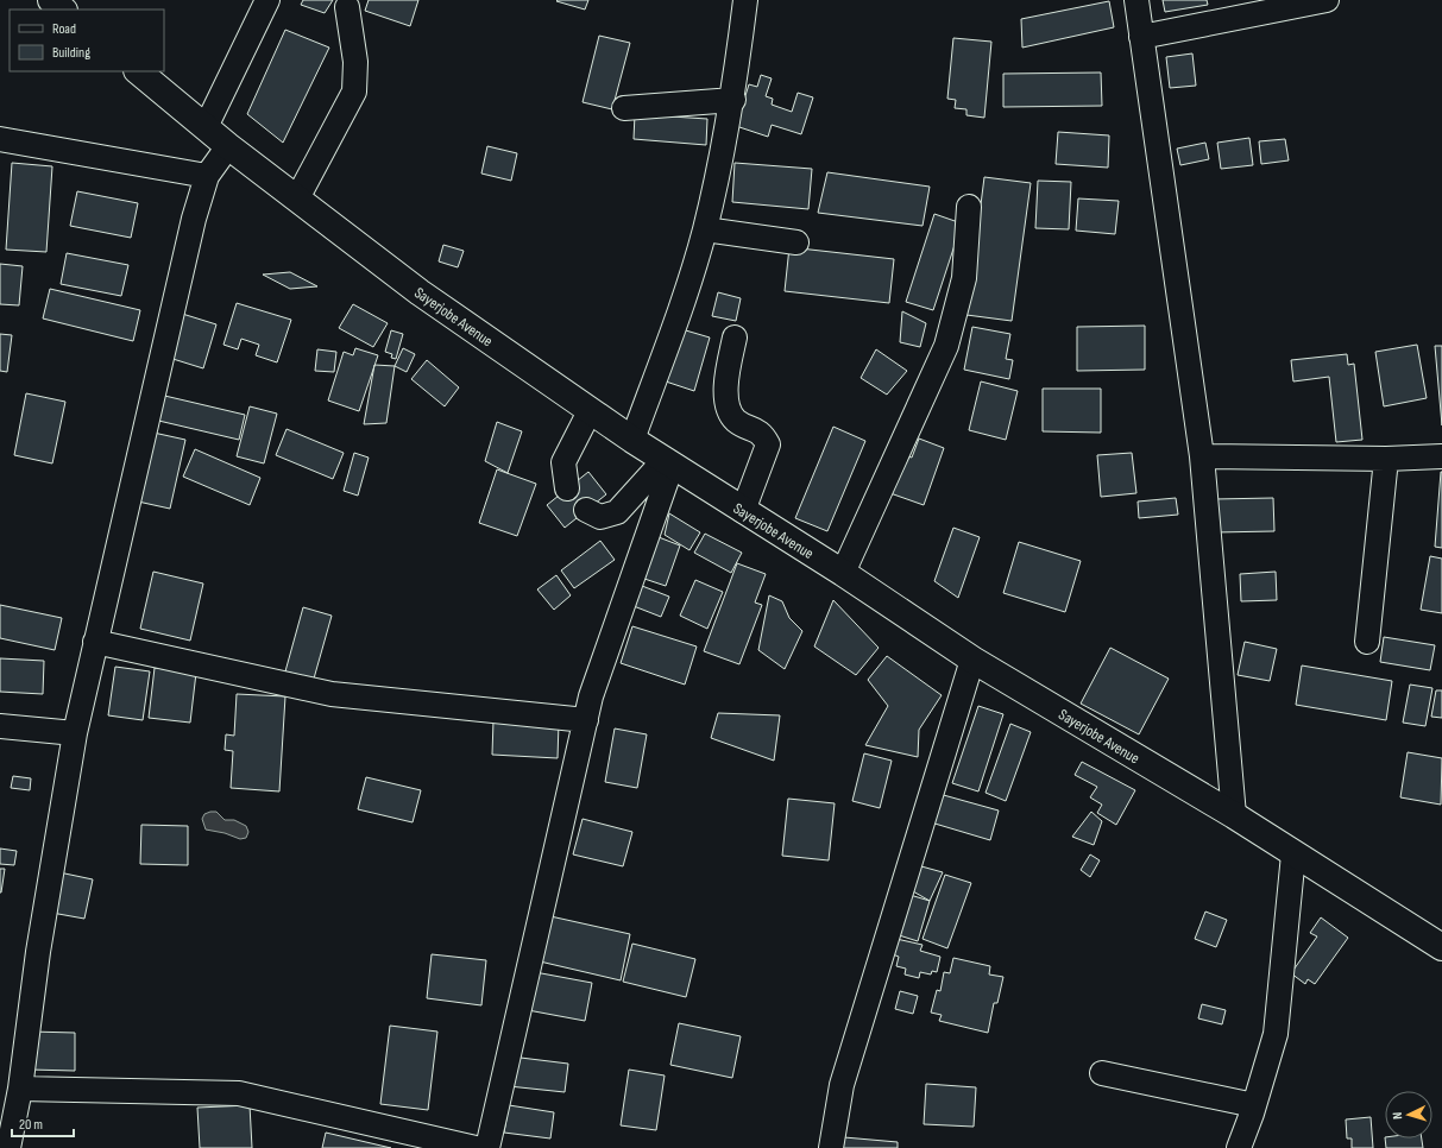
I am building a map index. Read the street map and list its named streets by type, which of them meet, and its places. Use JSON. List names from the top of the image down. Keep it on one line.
{"streets":{"main road":["Sayerjobe Avenue"]},"legend":["Road","Building"],"scale_bar":"20 m","north":"left"}
